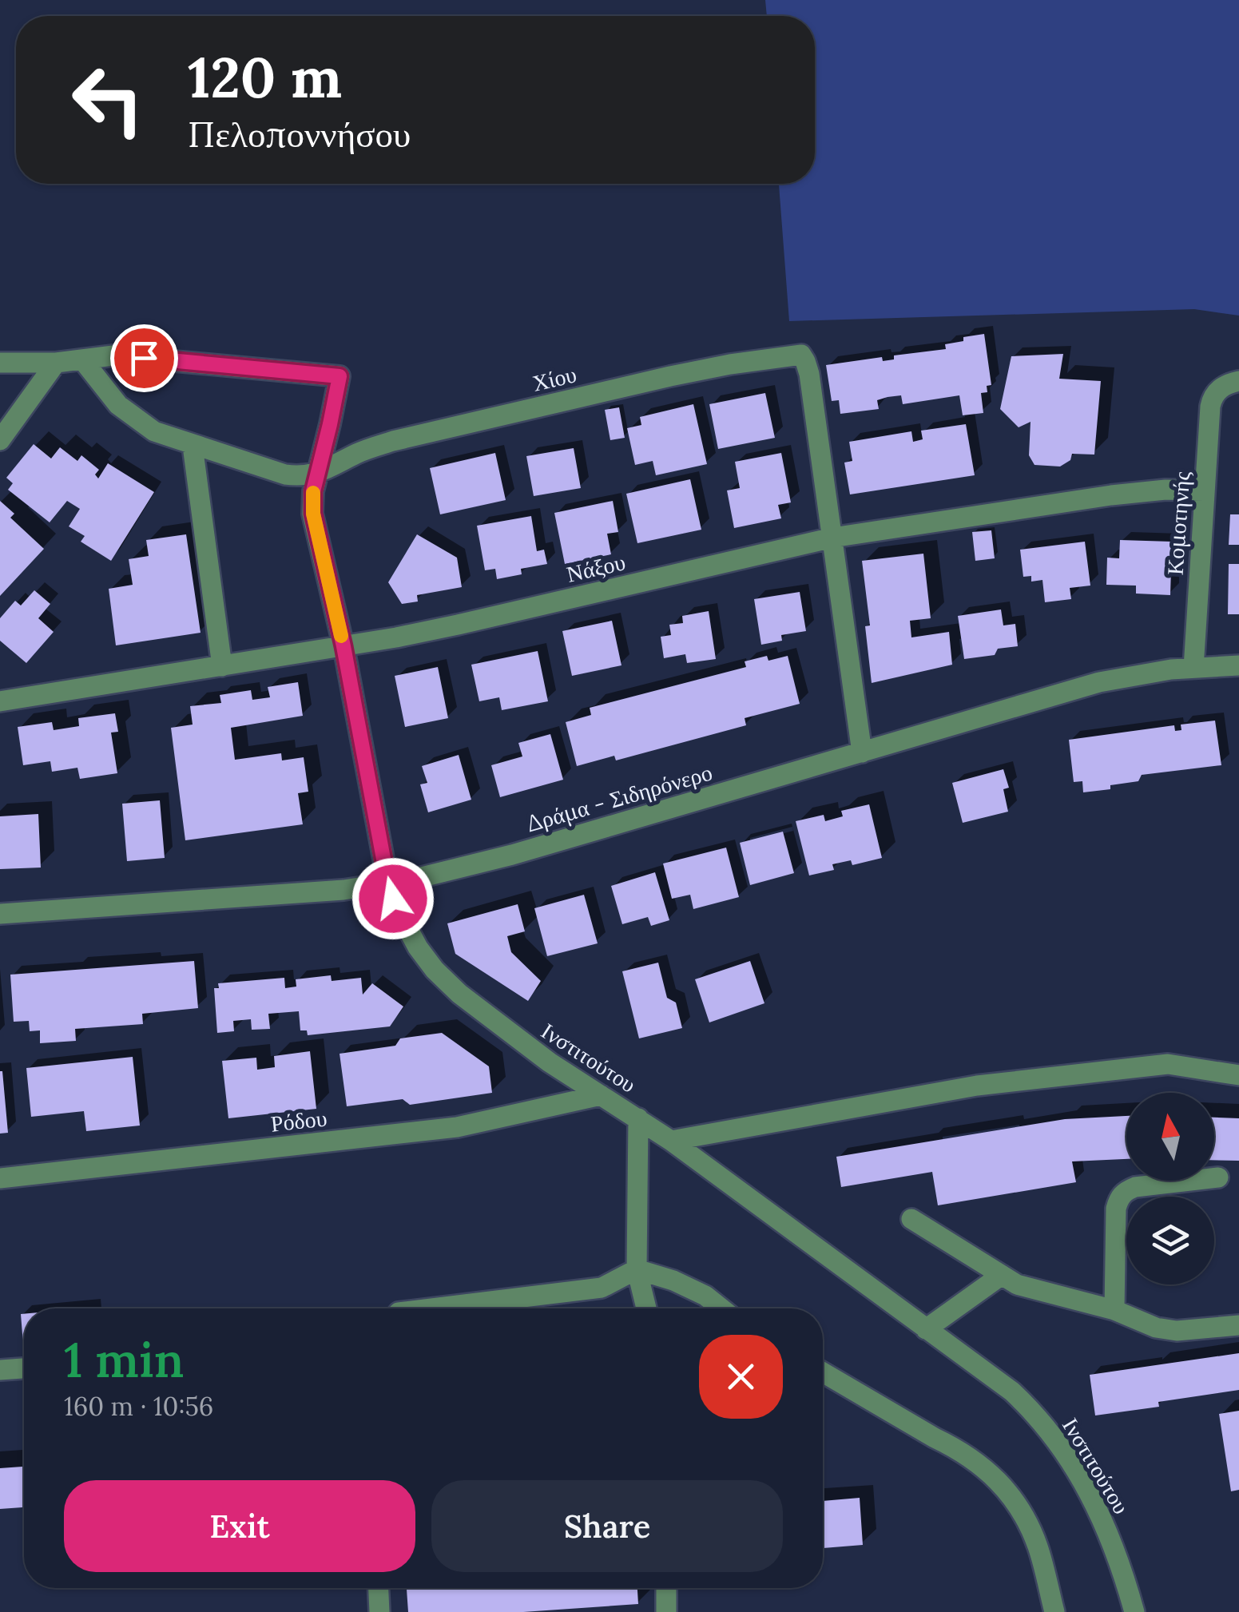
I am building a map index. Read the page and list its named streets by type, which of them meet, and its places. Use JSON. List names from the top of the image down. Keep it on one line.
{"streets":{"street":["Χίου","Κομοτηνής","Νάξου","Δράμα - Σιδηρόνερο","Ινστιτούτου","Ρόδου"]},"crossings":[["Χίου","Νάξου"],["Χίου","Ινστιτούτου"],["Κομοτηνής","Νάξου"],["Κομοτηνής","Δράμα - Σιδηρόνερο"],["Νάξου","Ινστιτούτου"],["Δράμα - Σιδηρόνερο","Ινστιτούτου"],["Ινστιτούτου","Ρόδου"]],"north":"top","page":{"turn":["120 m","Πελοποννήσου"],"heading":["1 min","160 m · 10:56"],"buttons":["Exit","Share"]}}
